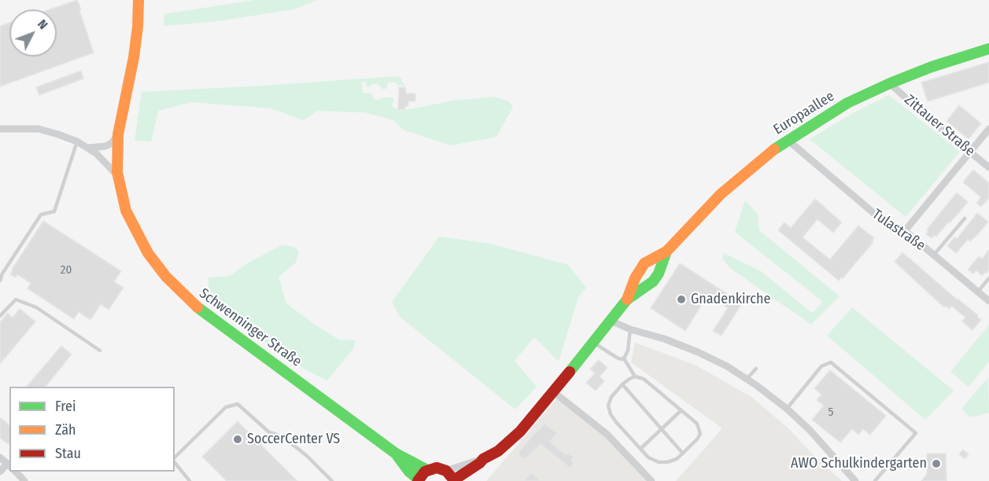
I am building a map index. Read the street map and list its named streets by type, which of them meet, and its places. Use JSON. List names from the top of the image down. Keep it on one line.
{"streets":{"street":["Europaallee","Zittauer Straße","Tulastraße","Schwenninger Straße"]},"crossings":[["Europaallee","Zittauer Straße"],["Europaallee","Tulastraße"]],"places":["Gnadenkirche","SoccerCenter VS","AWO Schulkindergarten"],"house_numbers":["20","5"],"legend":["Frei","Zäh","Stau"],"north":"top right"}
